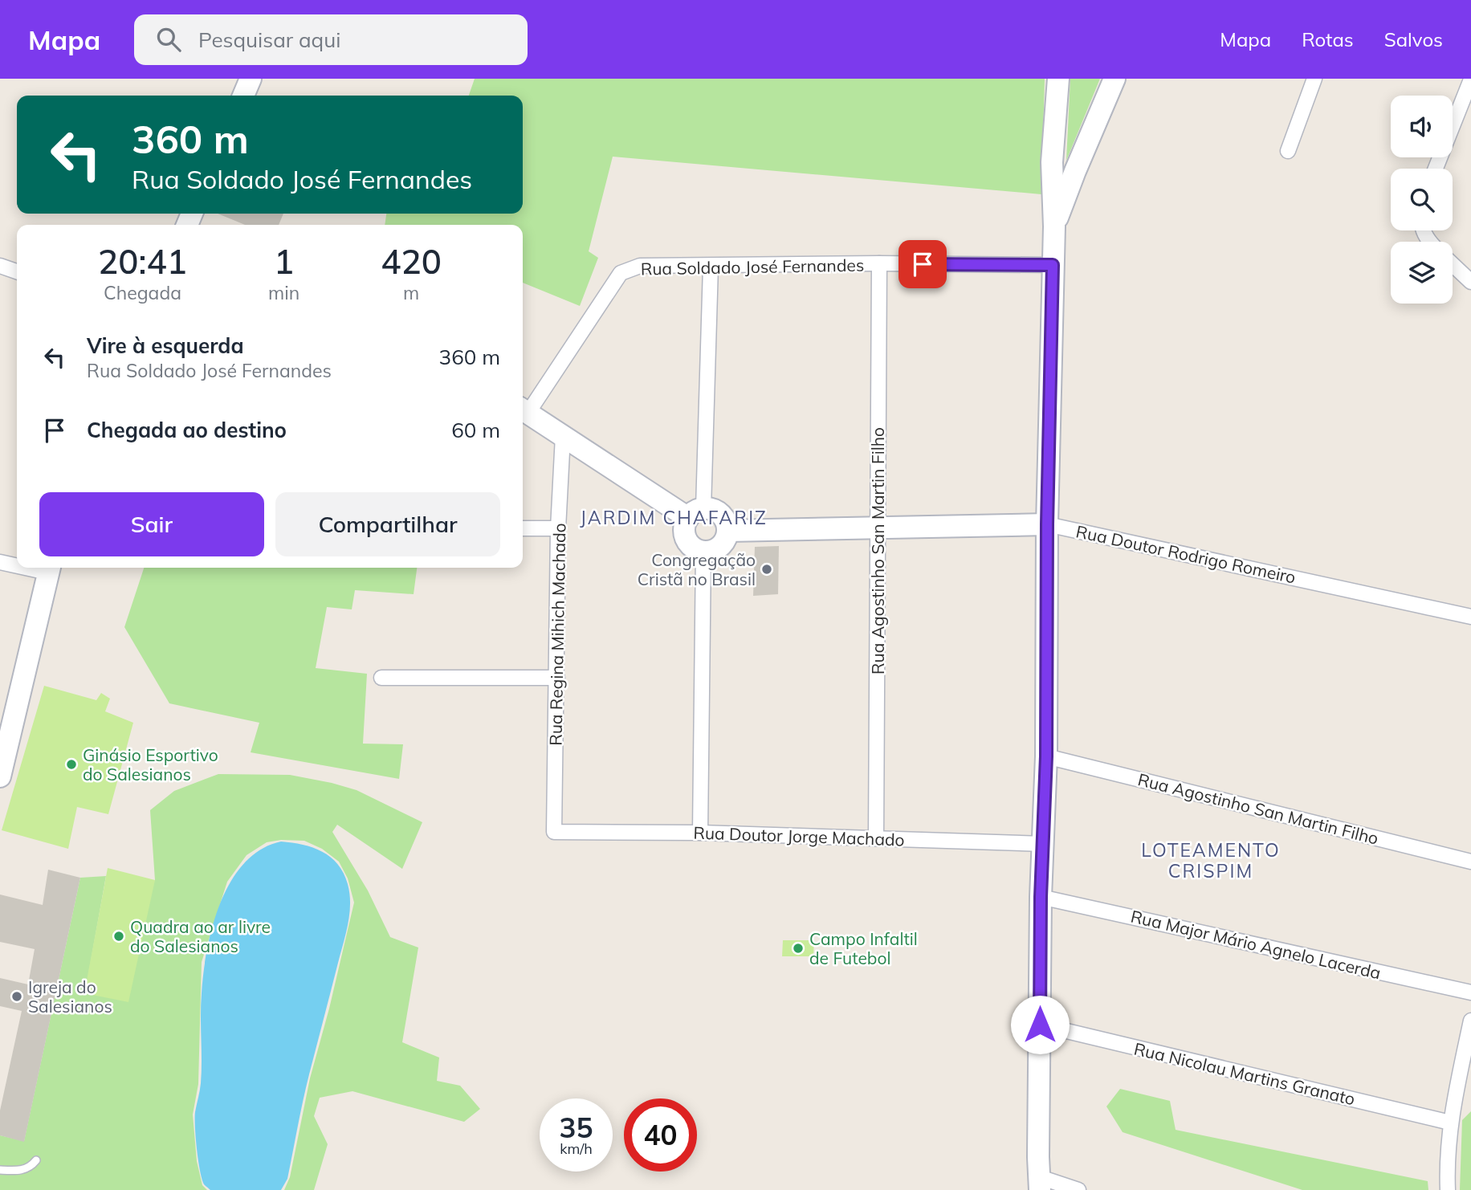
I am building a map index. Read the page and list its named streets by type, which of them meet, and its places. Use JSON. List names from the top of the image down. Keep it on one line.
{"streets":{"street":["Rua Soldado José Fernandes","Rua Agostinho San Martin Filho","Rua Doutor Rodrigo Romeiro","Rua Regina Mihich Machado","Rua Doutor Jorge Machado","Rua Major Mário Agnelo Lacerda","Rua Nicolau Martins Granato"]},"crossings":[["Rua Soldado José Fernandes","Rua Agostinho San Martin Filho"],["Rua Agostinho San Martin Filho","Rua Doutor Rodrigo Romeiro"],["Rua Agostinho San Martin Filho","Rua Doutor Jorge Machado"],["Rua Regina Mihich Machado","Rua Doutor Jorge Machado"]],"districts":["JARDIM CHAFARIZ","LOTEAMENTO CRISPIM"],"places":["Congregação Cristã no Brasil","Ginásio Esportivo do Salesianos","Quadra ao ar livre do Salesianos","Campo Infaltil de Futebol","Igreja do Salesianos"],"page":{"header":"Mapa","search":"Pesquisar aqui","nav":["Mapa","Rotas","Salvos"],"turn":["360 m","Rua Soldado José Fernandes"],"eta":["20:41","Chegada","1","min","420","m"],"list":[{"name":"Vire à esquerda","note":"Rua Soldado José Fernandes","value":"360 m"},{"name":"Chegada ao destino","value":"60 m"}],"buttons":["Sair","Compartilhar"],"speed":"35 km/h","limit":"40"}}
